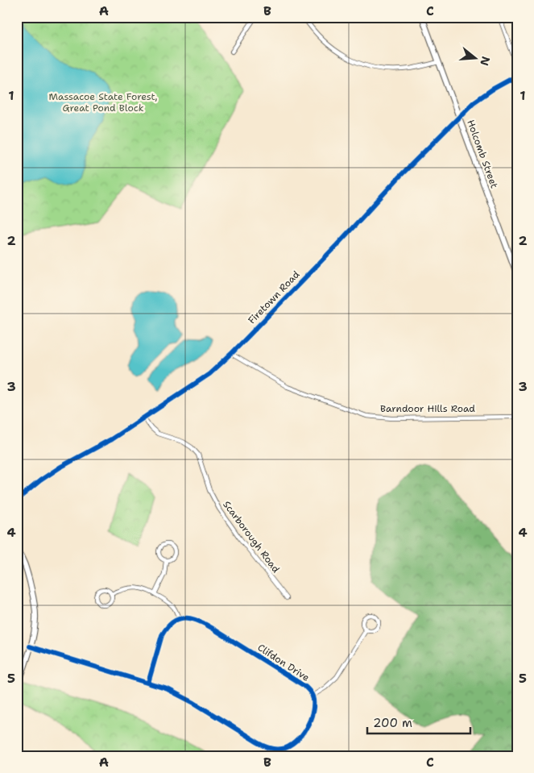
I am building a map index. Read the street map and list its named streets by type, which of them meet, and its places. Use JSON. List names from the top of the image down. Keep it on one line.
{"streets":{"street":["Holcomb Street","Firetown Road","Barndoor Hills Road","Scarborough Road","Clifdon Drive"]},"crossings":[["Holcomb Street","Firetown Road"],["Firetown Road","Barndoor Hills Road"],["Firetown Road","Scarborough Road"]],"parks":["Massacoe State Forest, Great Pond Block"],"scale_bar":"200 m","north":"right","grid":{"columns":["A","B","C"],"rows":["1","2","3","4","5"]}}
